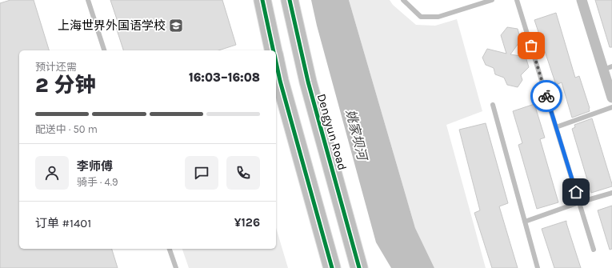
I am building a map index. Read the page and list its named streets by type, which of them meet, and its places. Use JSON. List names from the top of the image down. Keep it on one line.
{"streets":{"main road":["Dengyun Road"]},"water":["姚家坝河"],"places":{"school or university":["上海世界外国语学校"]},"page":{"heading":["2 分钟","预计还需","16:03–16:08"],"panel":["李师傅","骑手 · 4.9","订单 #1401","¥126"],"bar":"配送中 · 50 m"}}
